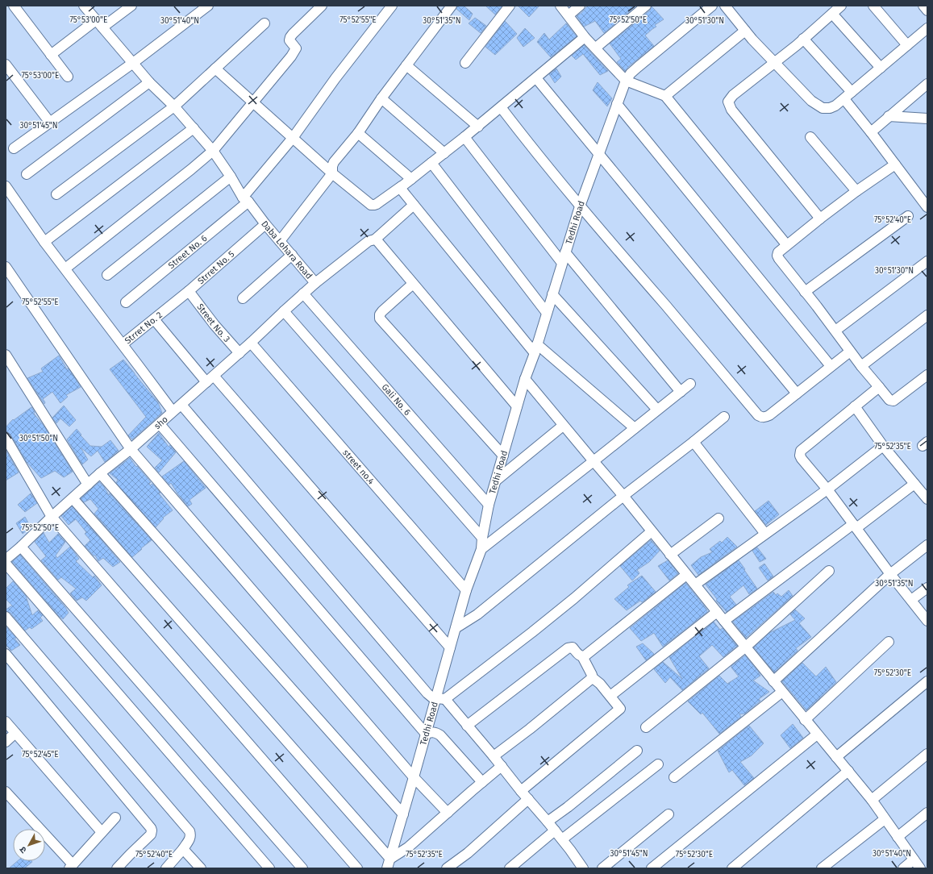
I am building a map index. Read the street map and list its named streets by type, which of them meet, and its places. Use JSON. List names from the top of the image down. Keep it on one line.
{"streets":{"street":["Tedhi Road","Daba Lohara Road","Street No. 6","Strret No. 5","Street No. 3","Strret No. 2","Gali No. 6","sho","street no.4"]},"crossings":[["Tedhi Road","Gali No. 6"],["Tedhi Road","street no.4"],["Daba Lohara Road","Street No. 6"],["Daba Lohara Road","Strret No. 5"],["Daba Lohara Road","sho"],["Strret No. 5","Street No. 3"],["Strret No. 5","Strret No. 2"],["Street No. 3","sho"],["Gali No. 6","sho"],["sho","street no.4"]],"north":"bottom left","coordinates":["75°53'00\"E","75°52'55\"E","75°52'50\"E","30°51'30\"N","30°51'40\"N","30°51'35\"N","30°51'45\"N","75°52'40\"E","30°51'50\"N","75°52'35\"E","75°52'30\"E","75°52'45\"E"]}
